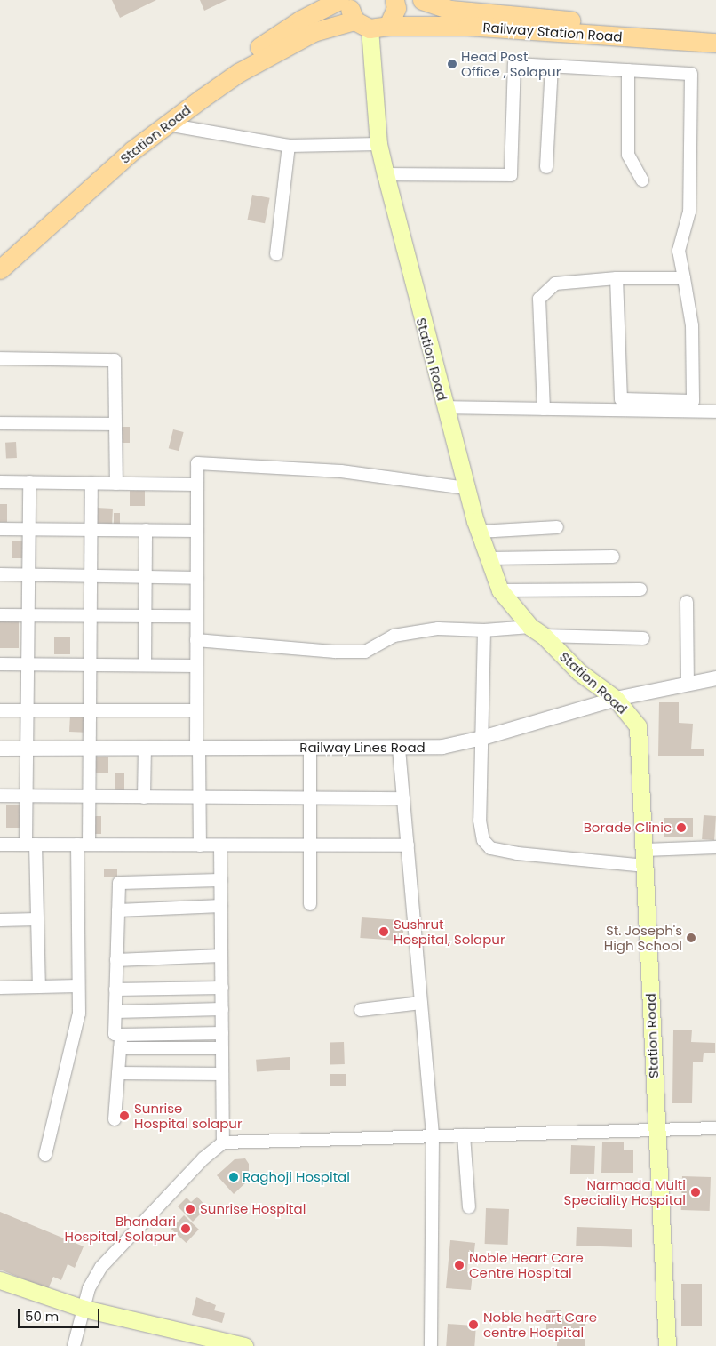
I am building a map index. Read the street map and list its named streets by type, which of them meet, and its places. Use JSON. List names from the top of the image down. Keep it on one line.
{"streets":{"main road":["Railway Station Road","Station Road"],"street":["Railway Lines Road"]},"crossings":[["Railway Station Road","Station Road"],["Station Road","Railway Lines Road"]],"places":["Head Post Office , Solapur","Borade Clinic","Sushrut Hospital, Solapur","St. Joseph's High School","Sunrise Hospital solapur","Raghoji Hospital","Narmada Multi Speciality Hospital","Sunrise Hospital","Bhandari Hospital, Solapur","Noble Heart Care Centre Hospital","Noble heart Care centre Hospital"],"scale_bar":"50 m"}
